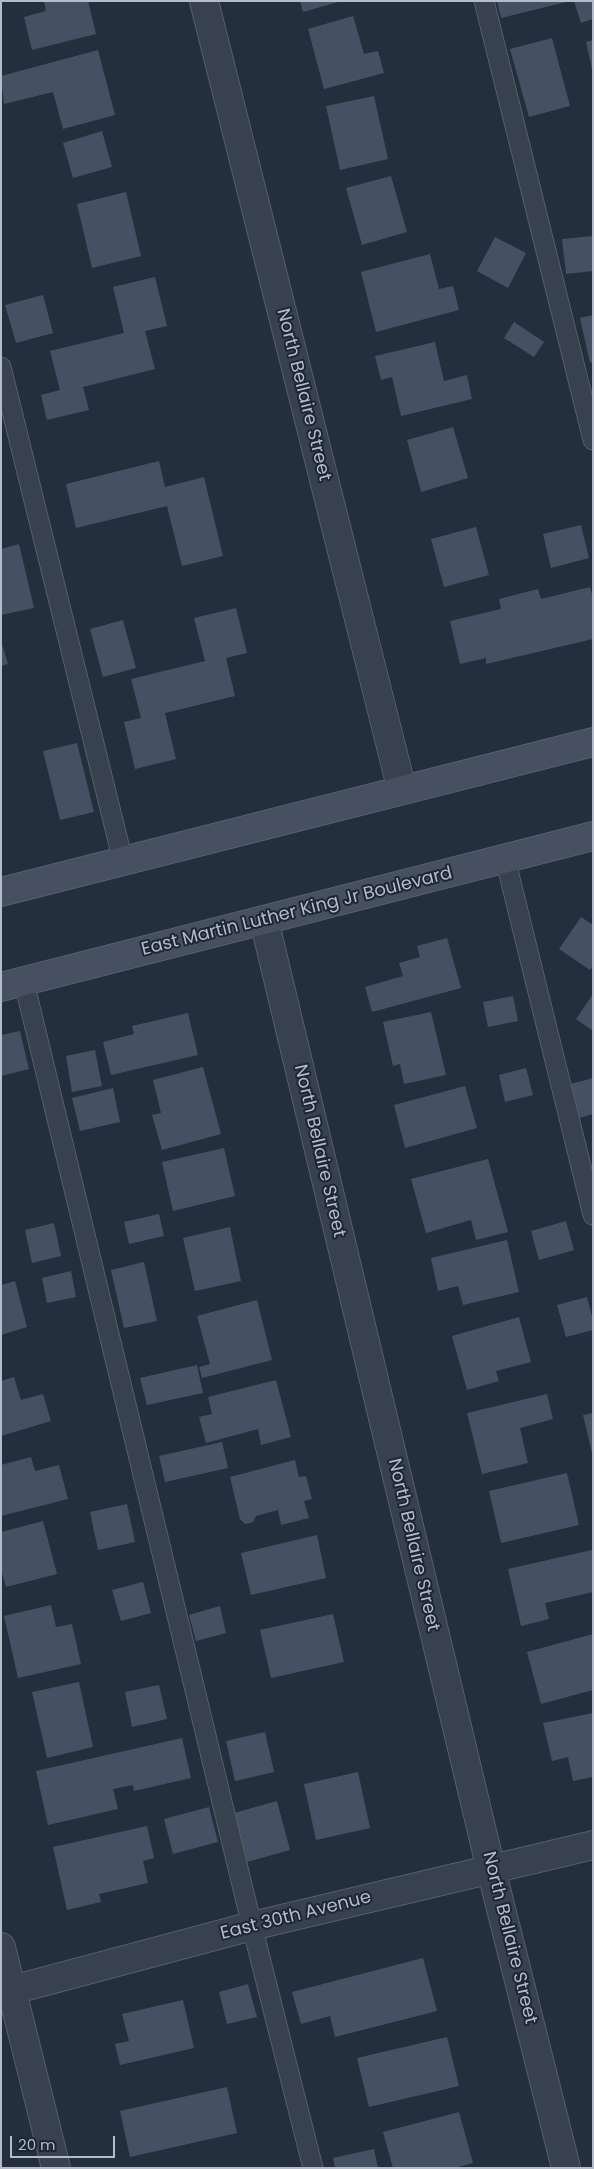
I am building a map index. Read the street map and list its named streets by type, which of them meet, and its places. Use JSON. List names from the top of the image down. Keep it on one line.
{"streets":{"main road":["East Martin Luther King Jr Boulevard"],"street":["North Bellaire Street","East 30th Avenue"]},"crossings":[["North Bellaire Street","East Martin Luther King Jr Boulevard"],["North Bellaire Street","East 30th Avenue"]],"scale_bar":"20 m"}
